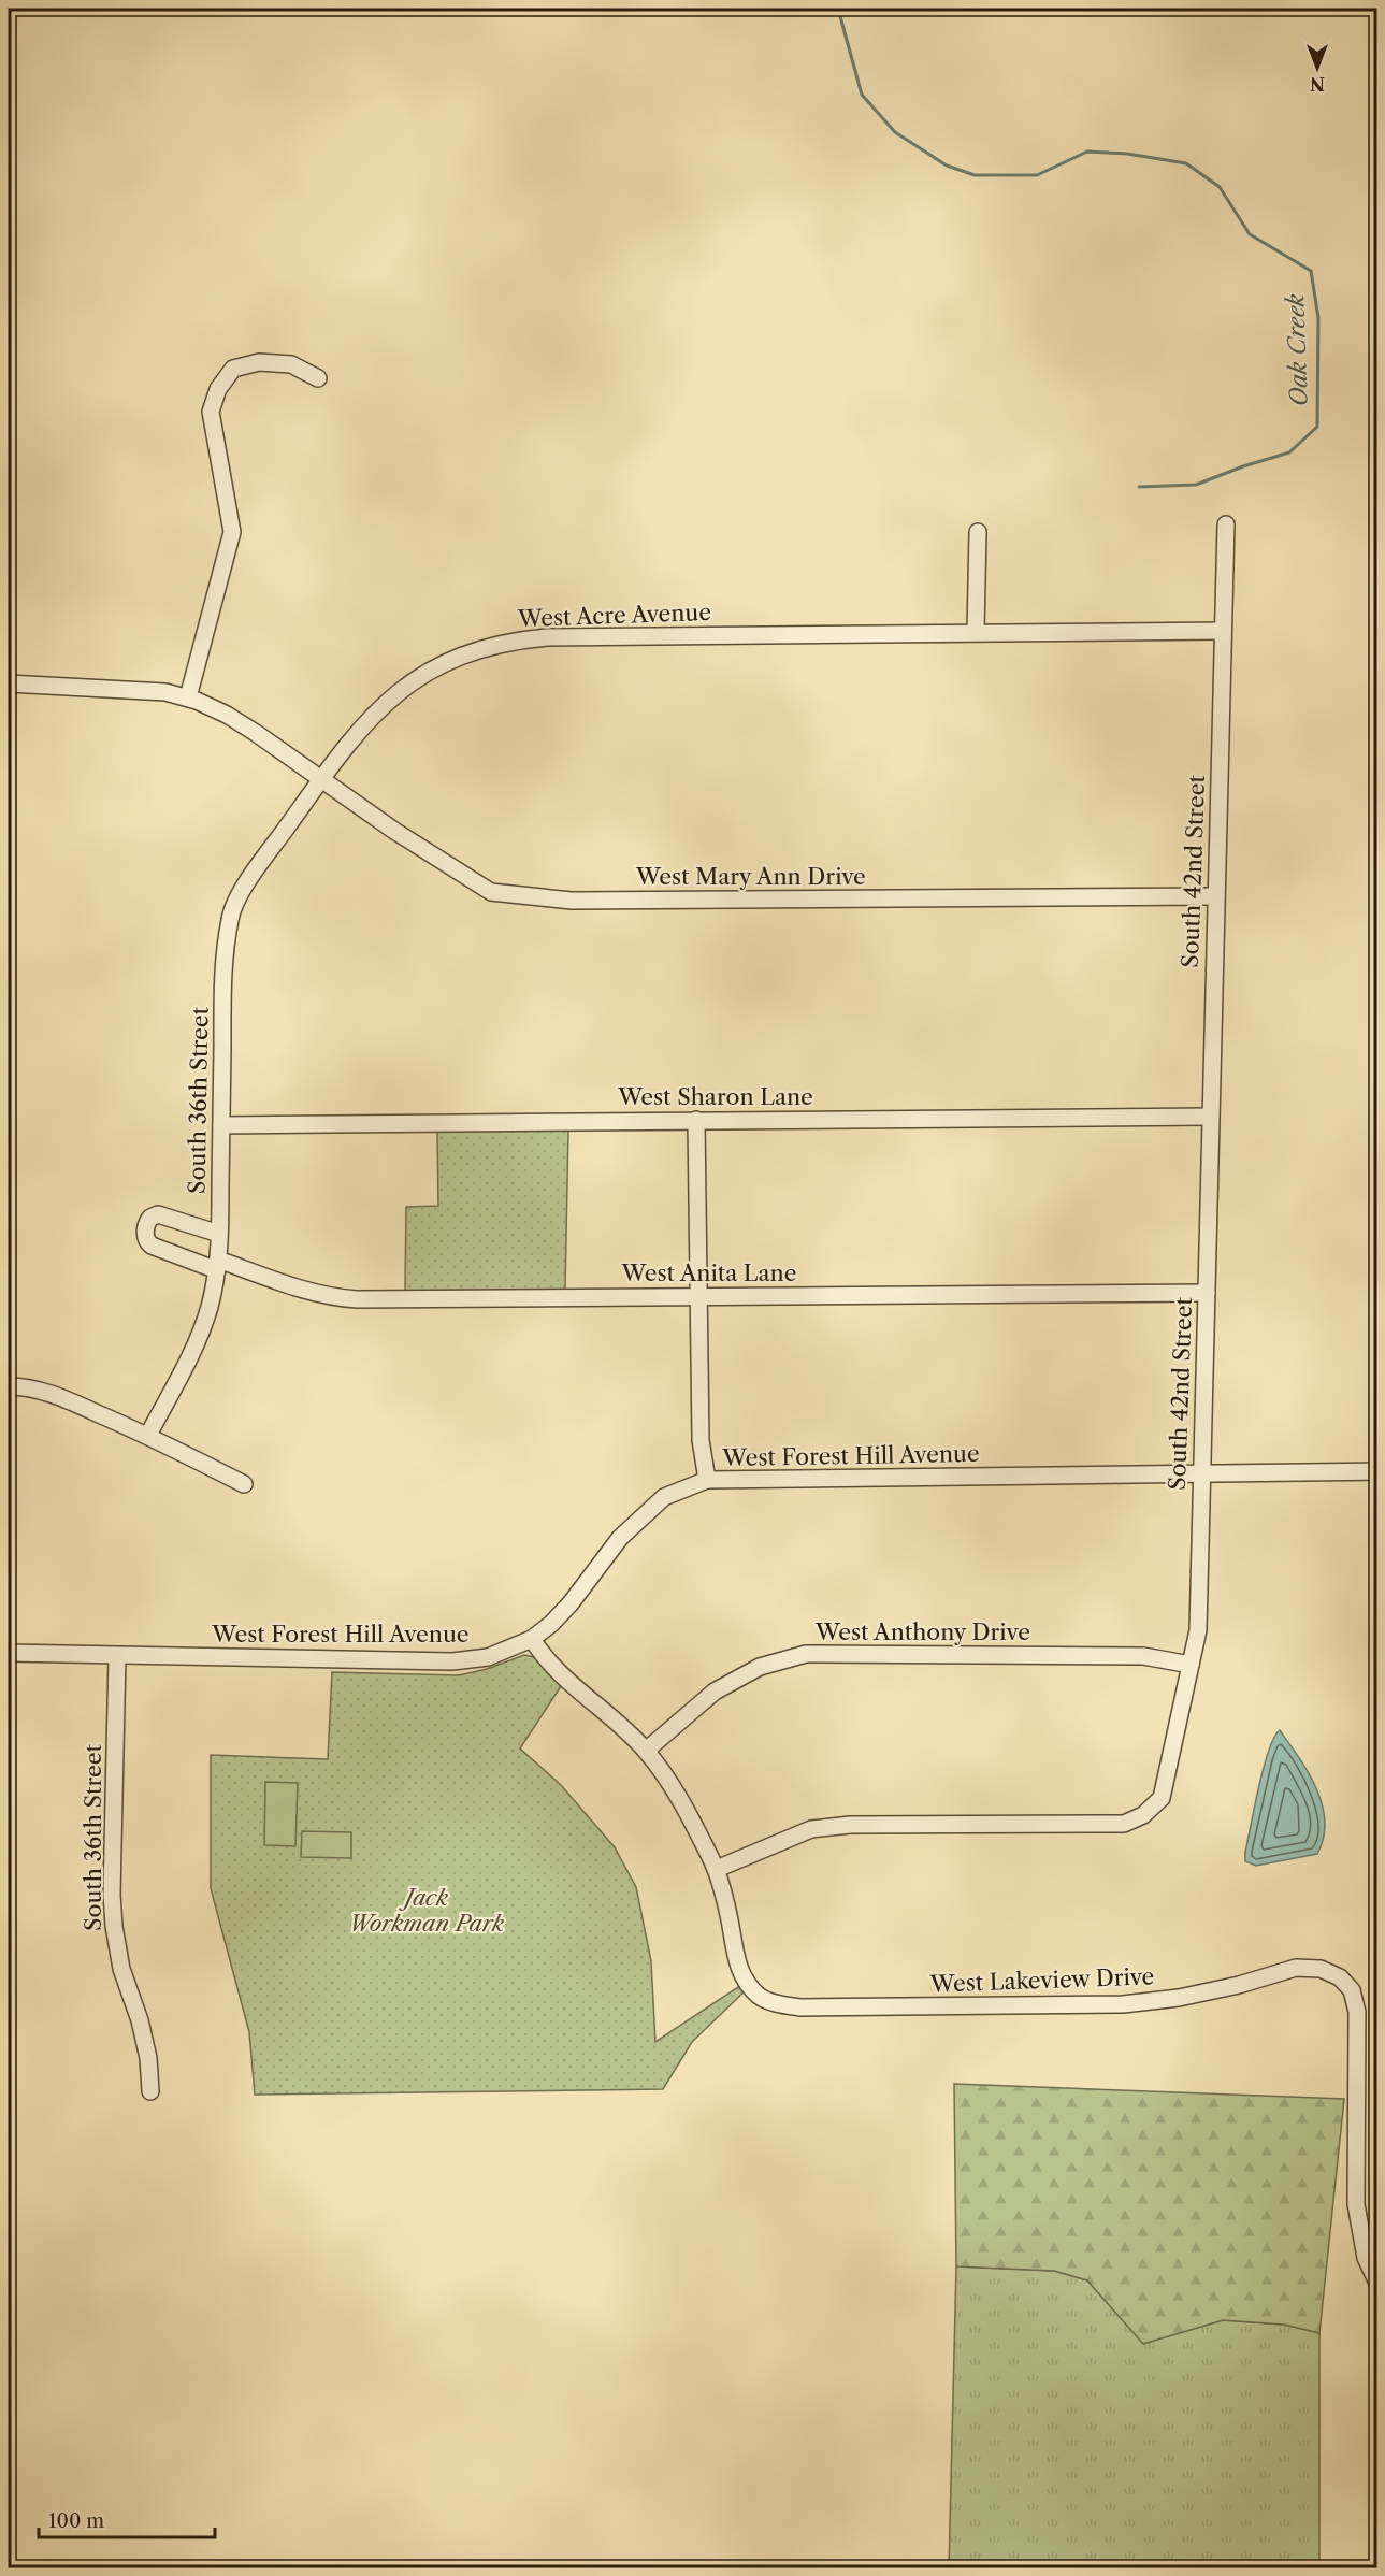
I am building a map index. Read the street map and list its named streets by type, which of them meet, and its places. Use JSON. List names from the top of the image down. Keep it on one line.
{"streets":{"street":["West Acre Avenue","South 42nd Street","West Mary Ann Drive","West Sharon Lane","South 36th Street","West Anita Lane","West Forest Hill Avenue","West Anthony Drive","West Lakeview Drive"]},"crossings":[["West Acre Avenue","South 42nd Street"],["West Acre Avenue","West Mary Ann Drive"],["West Acre Avenue","South 36th Street"],["South 42nd Street","West Mary Ann Drive"],["South 42nd Street","West Sharon Lane"],["South 42nd Street","West Anita Lane"],["South 42nd Street","West Forest Hill Avenue"],["South 42nd Street","West Anthony Drive"],["South 42nd Street","West Lakeview Drive"],["West Mary Ann Drive","South 36th Street"],["West Sharon Lane","South 36th Street"],["South 36th Street","West Anita Lane"],["South 36th Street","West Forest Hill Avenue"]],"water":["Oak Creek"],"parks":["Jack Workman Park"],"scale_bar":"100 m","north":"bottom"}
